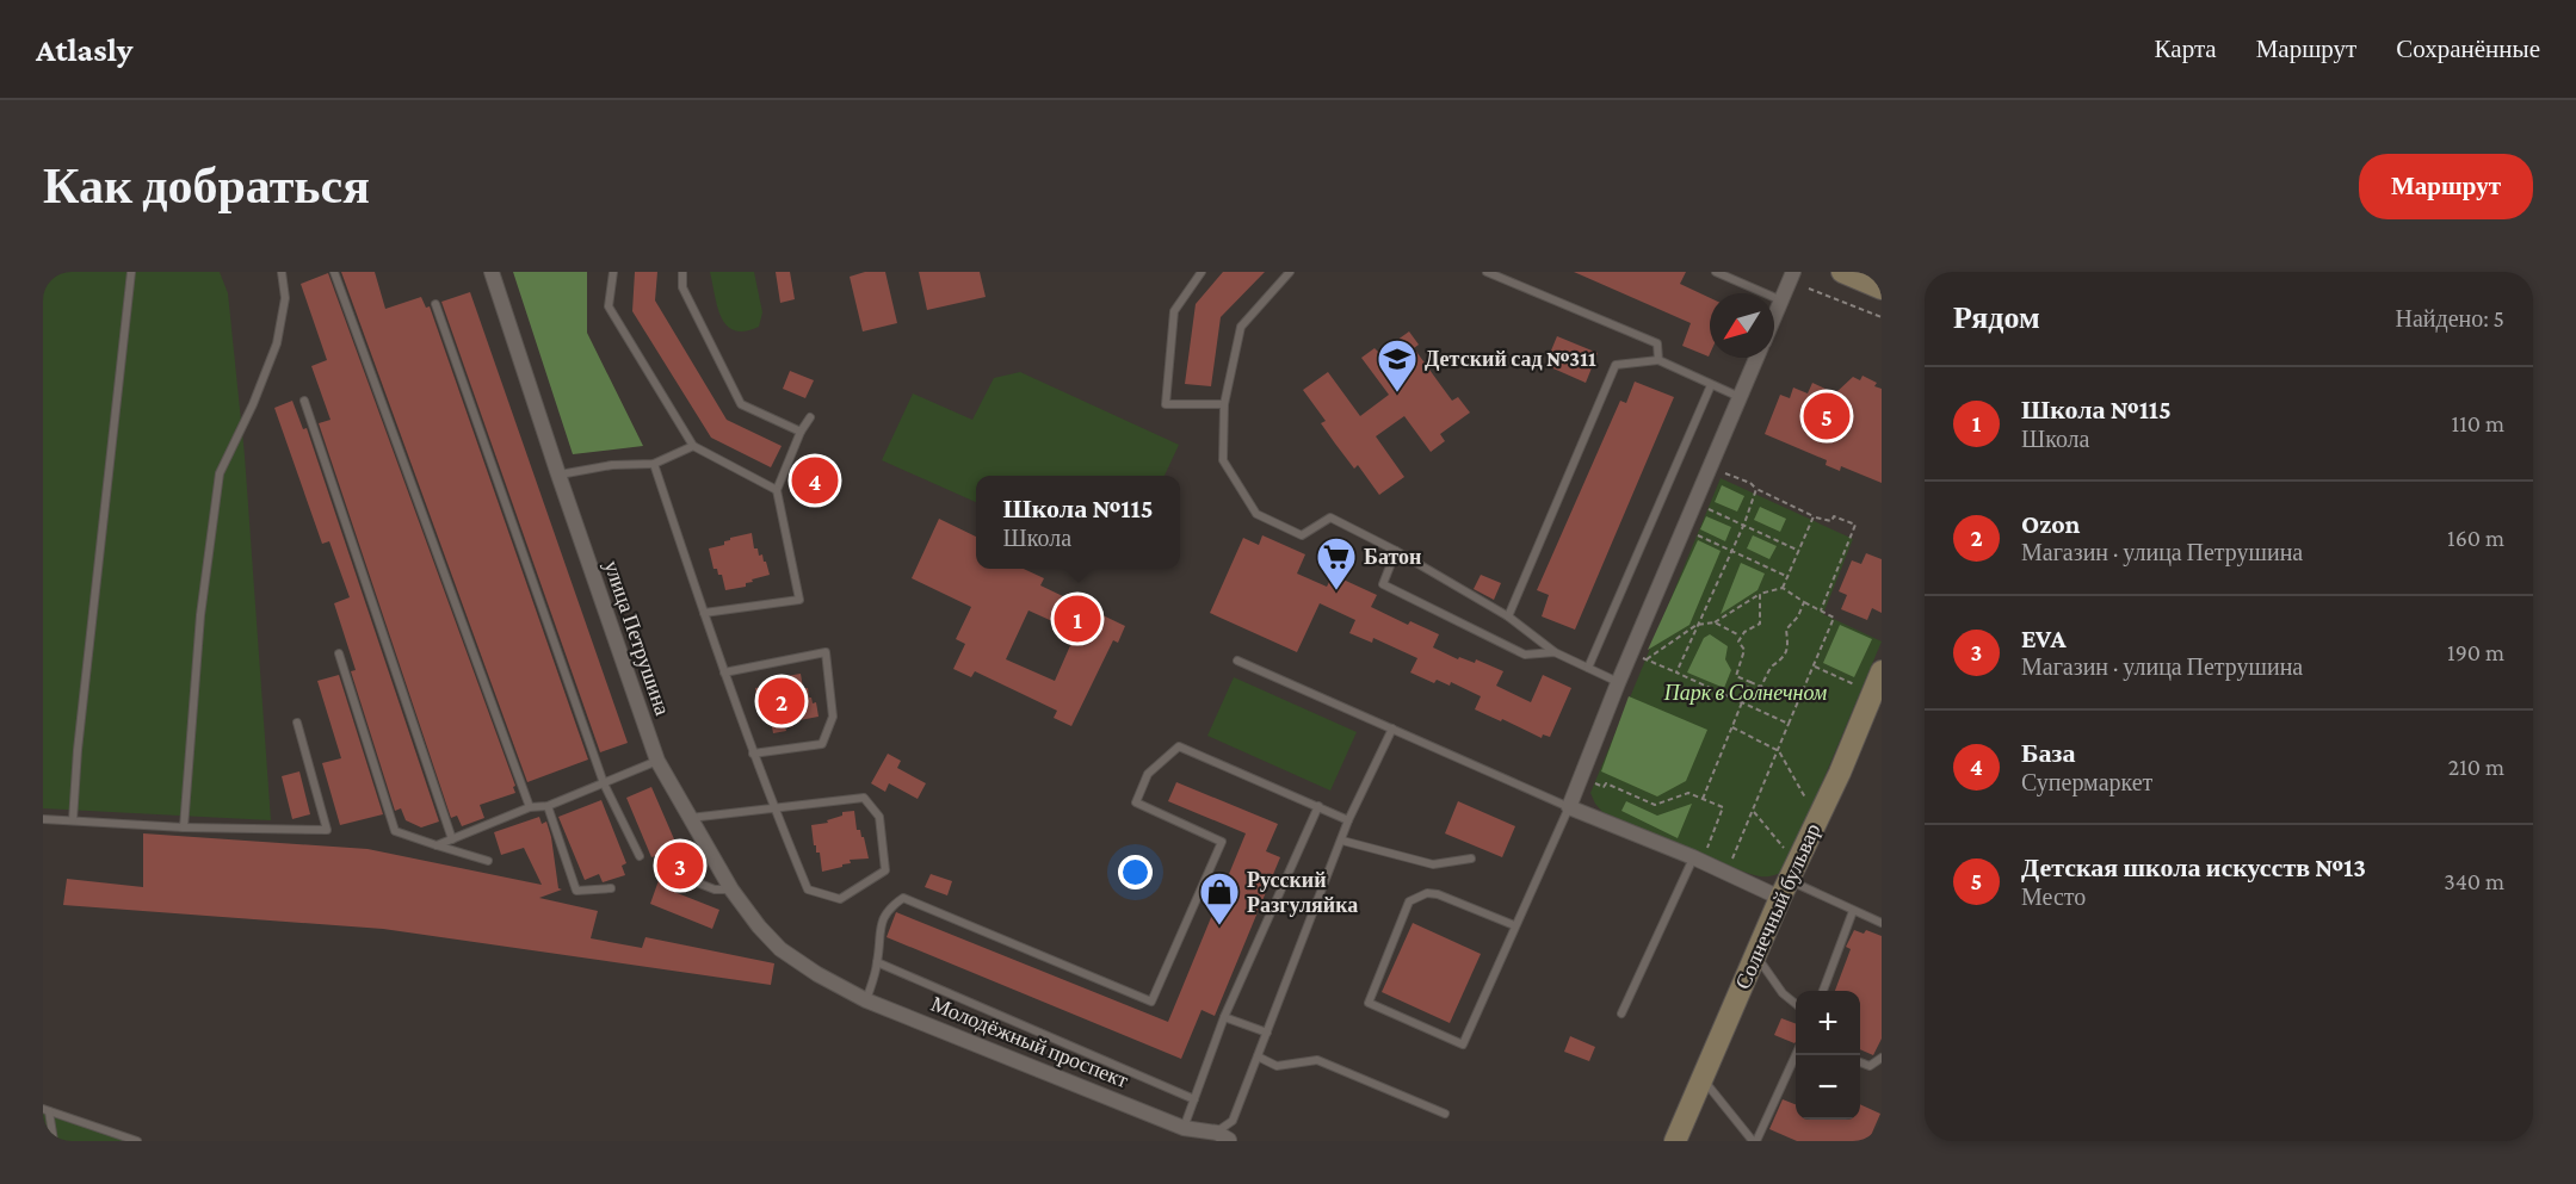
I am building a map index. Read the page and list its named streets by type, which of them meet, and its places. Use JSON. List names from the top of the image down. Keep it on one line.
{"streets":{"street":["улица Петрушина","Солнечный бульвар","Молодёжный проспект"]},"crossings":[["улица Петрушина","Молодёжный проспект"]],"parks":["Парк в Солнечном"],"places":{"school or university":["Детский сад №311"],"supermarket":["Батон"],"shop":["Русский Разгуляйка"]},"north":"bottom left","page":{"header":"Atlasly","nav":["Карта","Маршрут","Сохранённые"],"buttons":"Маршрут","title":"Как добраться","heading":["Рядом","Найдено: 5"],"list":[{"mark":"1","name":"Школа №115","note":"Школа","value":"110 m"},{"mark":"2","name":"Ozon","note":"Магазин · улица Петрушина","value":"160 m"},{"mark":"3","name":"EVA","note":"Магазин · улица Петрушина","value":"190 m"},{"mark":"4","name":"База","note":"Супермаркет","value":"210 m"},{"mark":"5","name":"Детская школа искусств №13","note":"Место","value":"340 m"}],"pins":["5","4","1","2","3"],"popup":["Школа №115","Школа"],"map_buttons":["+","−"]}}
